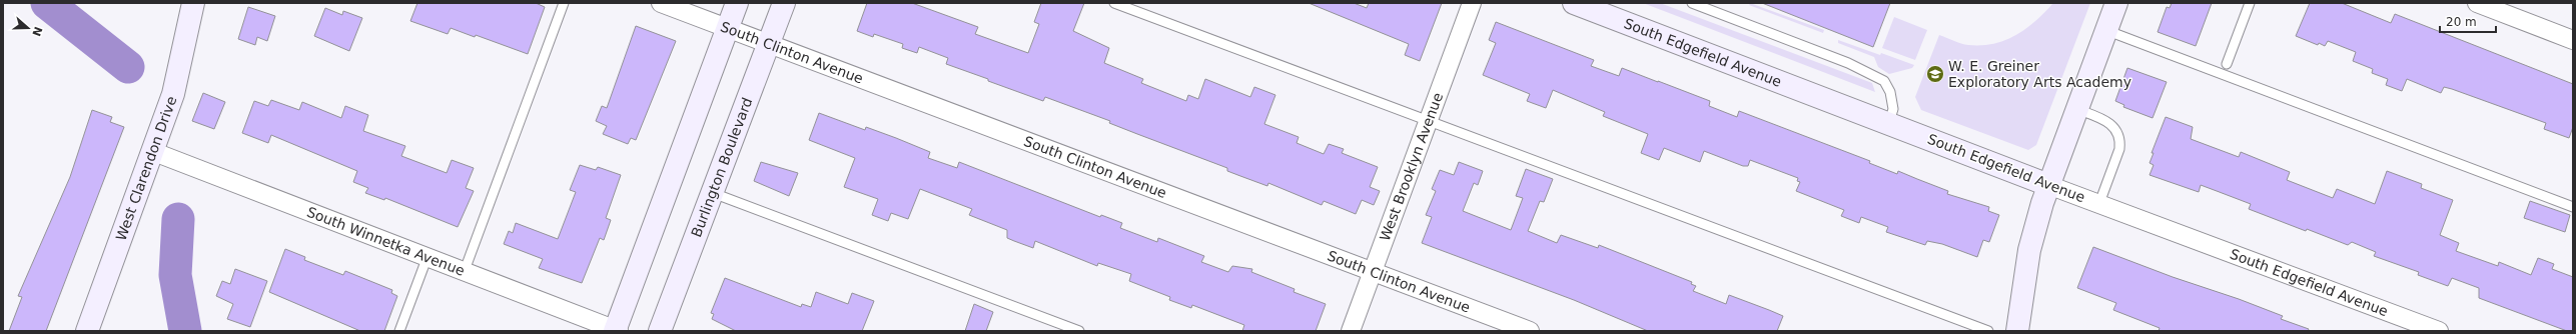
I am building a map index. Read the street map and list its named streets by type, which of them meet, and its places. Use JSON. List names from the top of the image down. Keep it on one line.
{"streets":{"street":["South Clinton Avenue","South Edgefield Avenue","Burlington Boulevard","West Brooklyn Avenue","West Clarendon Drive","South Winnetka Avenue"]},"crossings":[["South Clinton Avenue","Burlington Boulevard"],["South Clinton Avenue","West Brooklyn Avenue"],["West Clarendon Drive","South Winnetka Avenue"]],"places":{"school or university":["W. E. Greiner Exploratory Arts Academy"]},"scale_bar":"20 m","north":"right"}
